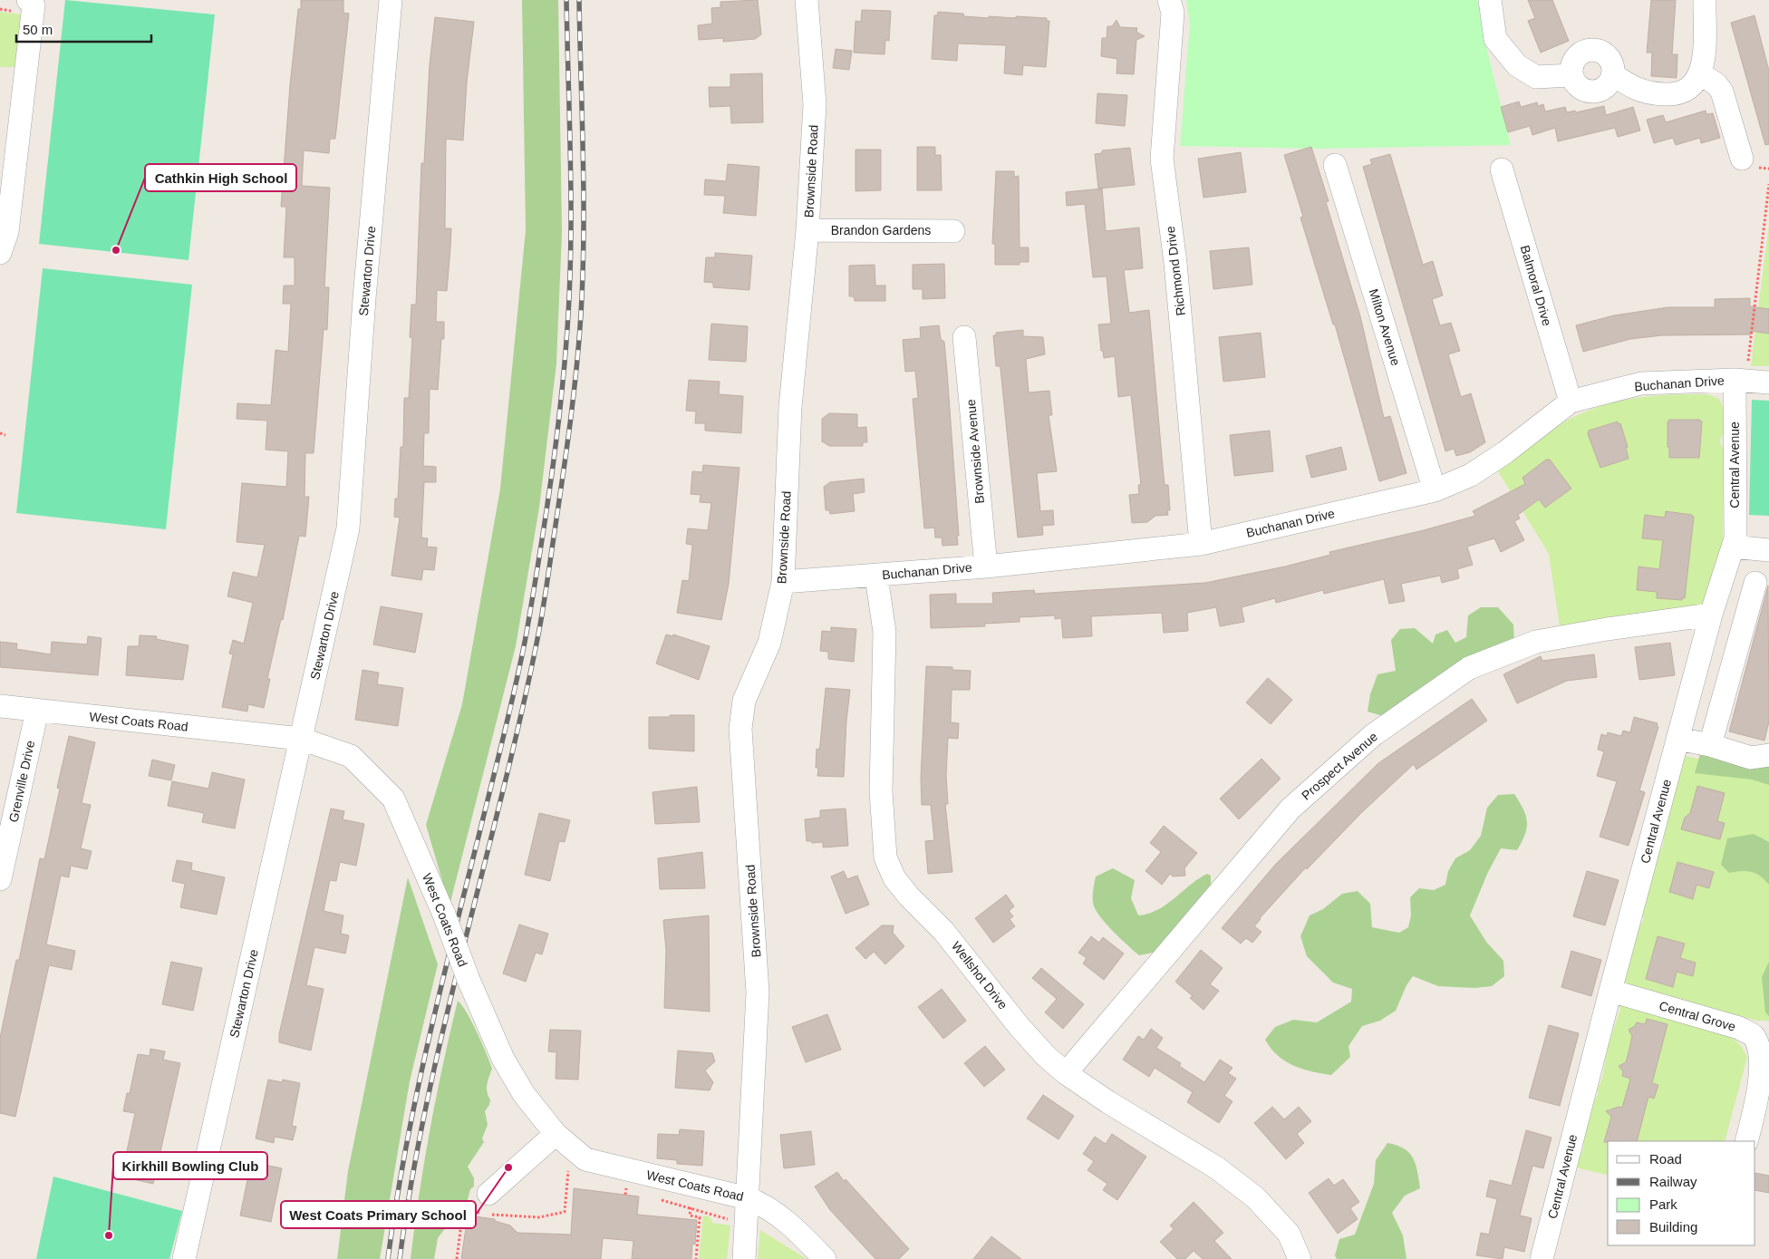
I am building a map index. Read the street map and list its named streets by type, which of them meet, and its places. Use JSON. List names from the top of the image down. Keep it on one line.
{"streets":{"street":["Brownside Road","Brandon Gardens","Stewarton Drive","Richmond Drive","Balmoral Drive","Milton Avenue","Buchanan Drive","Brownside Avenue","Central Avenue","West Coats Road","Prospect Avenue","Grenville Drive","Wellshot Drive","Central Grove"]},"crossings":[["Brownside Road","Brandon Gardens"],["Brownside Road","Buchanan Drive"],["Brownside Road","West Coats Road"],["Stewarton Drive","West Coats Road"],["Richmond Drive","Buchanan Drive"],["Balmoral Drive","Buchanan Drive"],["Milton Avenue","Buchanan Drive"],["Buchanan Drive","Brownside Avenue"],["Buchanan Drive","Central Avenue"],["Buchanan Drive","Wellshot Drive"],["Central Avenue","Prospect Avenue"],["Central Avenue","Central Grove"],["West Coats Road","Grenville Drive"],["Prospect Avenue","Wellshot Drive"]],"places":["Cathkin High School","West Coats Primary School","Kirkhill Bowling Club"],"legend":["Road","Railway","Park","Building"],"scale_bar":"50 m"}
